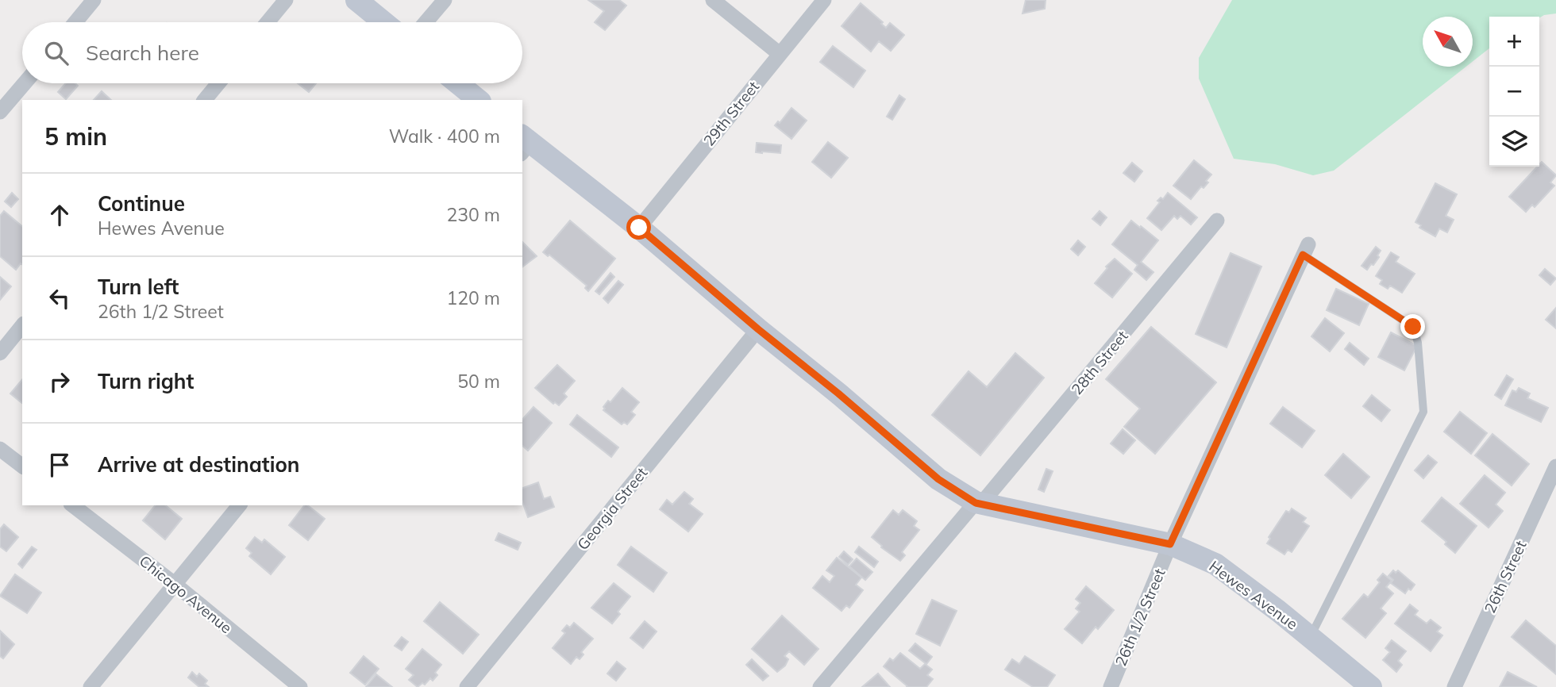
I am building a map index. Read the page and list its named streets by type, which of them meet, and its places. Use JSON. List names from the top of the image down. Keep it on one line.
{"streets":{"main road":["Hewes Avenue"],"street":["29th Street","28th Street","Georgia Street","26th Street","Chicago Avenue","26th 1/2 Street"]},"crossings":[["29th Street","Hewes Avenue"],["28th Street","Hewes Avenue"],["Georgia Street","Hewes Avenue"],["Hewes Avenue","26th 1/2 Street"]],"north":"top left","page":{"map_buttons":["+","−"],"search":"Search here","heading":["5 min","Walk · 400 m"],"list":[["Continue","Hewes Avenue","230 m"],["Turn left","26th 1/2 Street","120 m"],["Turn right","50 m"],"Arrive at destination"]}}
